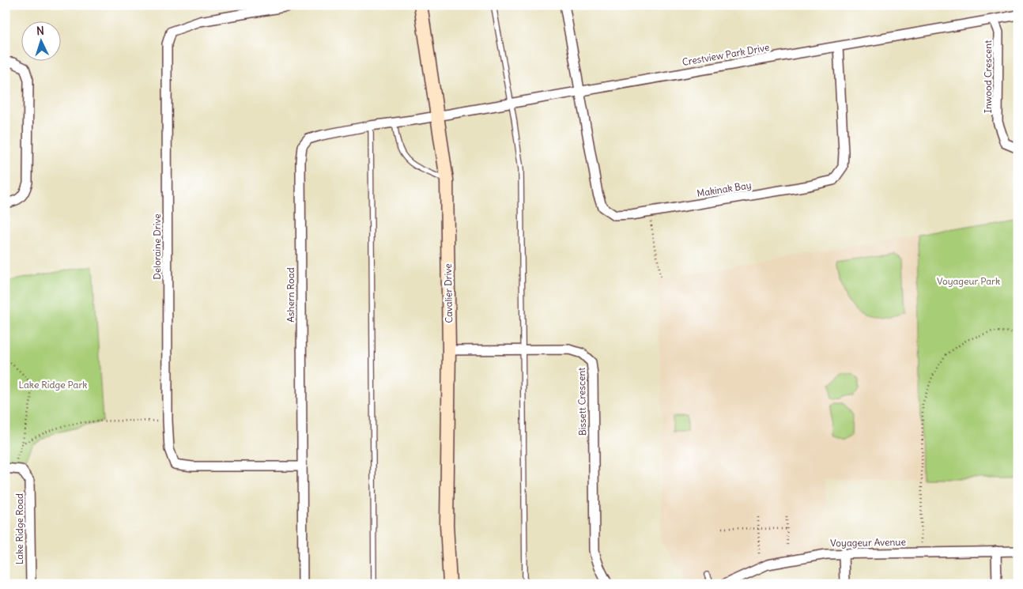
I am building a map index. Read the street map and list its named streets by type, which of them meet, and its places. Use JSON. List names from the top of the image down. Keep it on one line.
{"streets":{"street":["Crestview Park Drive","Inwood Crescent","Makinak Bay","Deloraine Drive","Cavalier Drive","Ashern Road","Bissett Crescent","Lake Ridge Road","Voyageur Avenue"]},"crossings":[["Crestview Park Drive","Inwood Crescent"],["Crestview Park Drive","Makinak Bay"],["Crestview Park Drive","Cavalier Drive"],["Crestview Park Drive","Ashern Road"],["Deloraine Drive","Ashern Road"],["Cavalier Drive","Ashern Road"],["Cavalier Drive","Bissett Crescent"]],"parks":["Voyageur Park","Lake Ridge Park"],"north":"top"}
